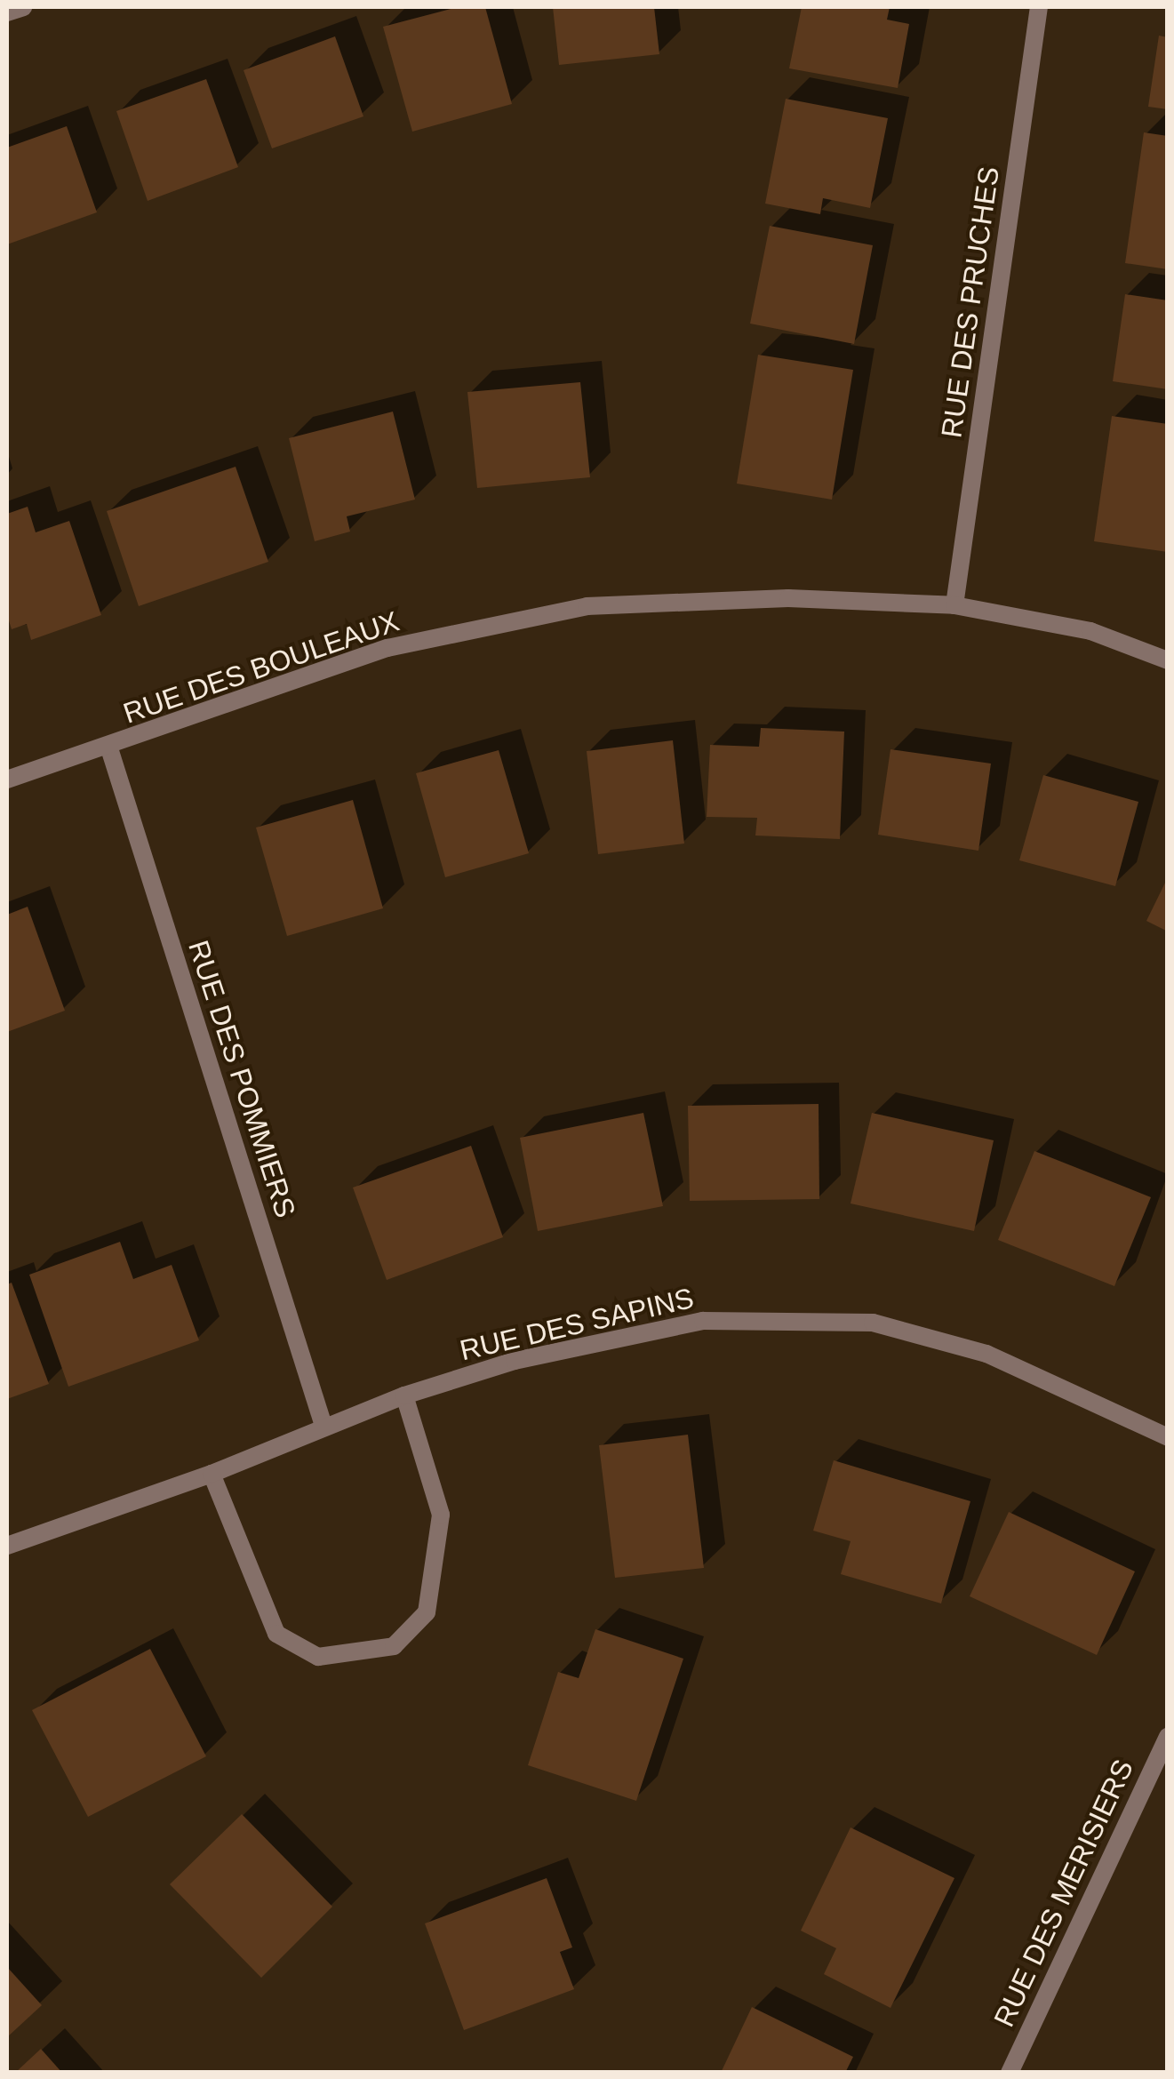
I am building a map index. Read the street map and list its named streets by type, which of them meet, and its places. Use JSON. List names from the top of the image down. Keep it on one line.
{"streets":{"street":["RUE DES PRUCHES","RUE DES BOULEAUX","RUE DES POMMIERS","RUE DES SAPINS","RUE DES MERISIERS"]},"crossings":[["RUE DES PRUCHES","RUE DES BOULEAUX"],["RUE DES BOULEAUX","RUE DES POMMIERS"],["RUE DES POMMIERS","RUE DES SAPINS"]]}
